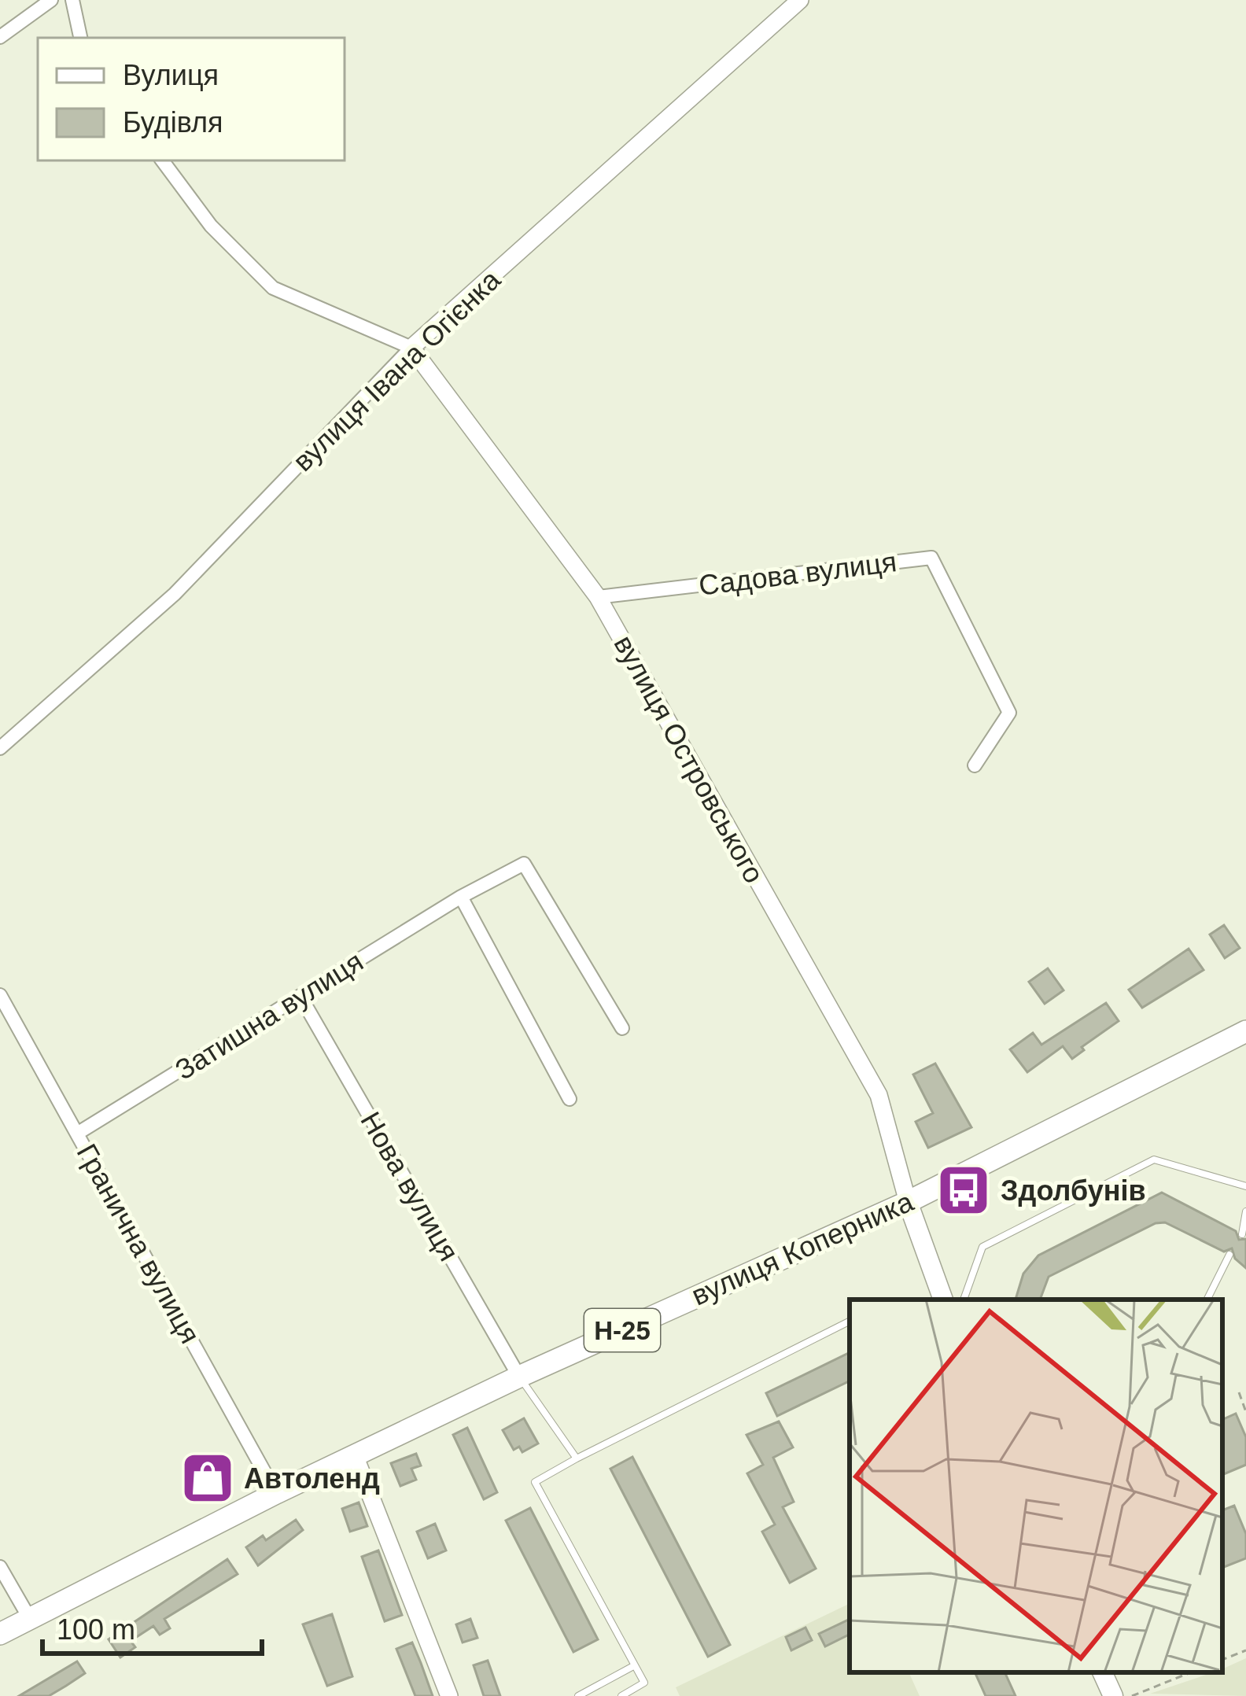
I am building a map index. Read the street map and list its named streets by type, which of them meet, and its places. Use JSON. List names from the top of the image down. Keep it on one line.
{"streets":{"main road":["вулиця Коперника","Н-25"],"street":["вулиця Івана Огієнка","Садова вулиця","вулиця Островського","Затишна вулиця","Нова вулиця","Гранична вулиця"]},"crossings":[["вулиця Івана Огієнка","вулиця Островського"],["Садова вулиця","вулиця Островського"],["вулиця Островського","вулиця Коперника"],["Затишна вулиця","Нова вулиця"],["Затишна вулиця","Гранична вулиця"],["Нова вулиця","вулиця Коперника"],["Гранична вулиця","вулиця Коперника"]],"places":{"bus stop":["Здолбунів"],"shop":["Автоленд"]},"legend":["Вулиця","Будівля"],"scale_bar":"100 m"}
